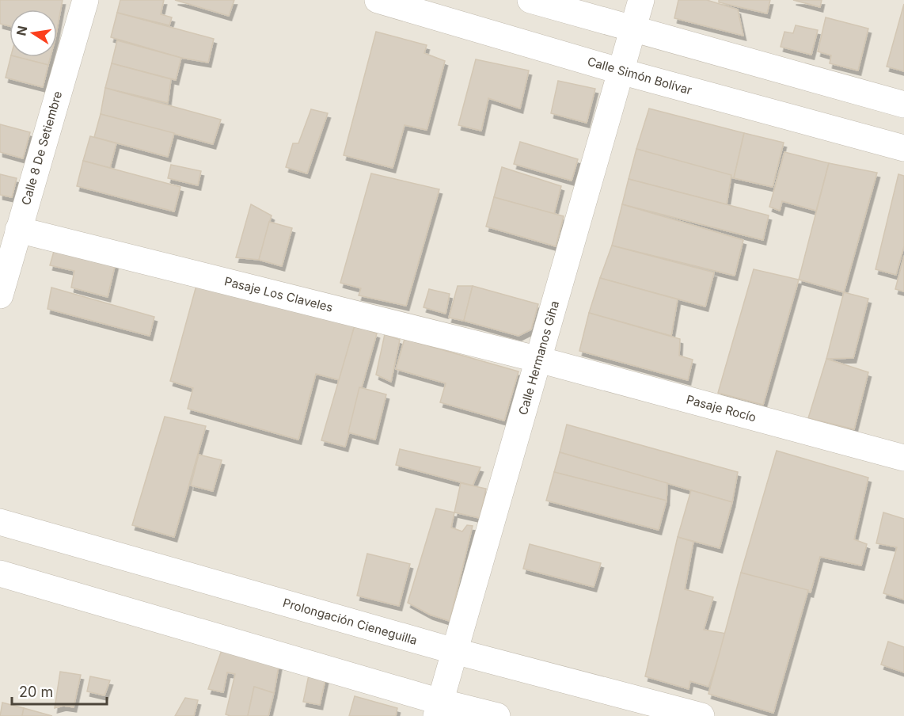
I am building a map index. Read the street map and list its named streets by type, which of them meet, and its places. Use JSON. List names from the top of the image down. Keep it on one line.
{"streets":{"street":["Calle Simón Bolívar","Calle 8 De Setiembre","Pasaje Los Claveles","Calle Hermanos Giha","Pasaje Rocío","Prolongación Cieneguilla"]},"crossings":[["Calle Simón Bolívar","Calle Hermanos Giha"],["Calle 8 De Setiembre","Pasaje Los Claveles"],["Pasaje Los Claveles","Calle Hermanos Giha"],["Pasaje Los Claveles","Pasaje Rocío"],["Calle Hermanos Giha","Pasaje Rocío"],["Calle Hermanos Giha","Prolongación Cieneguilla"]],"scale_bar":"20 m","north":"left"}
